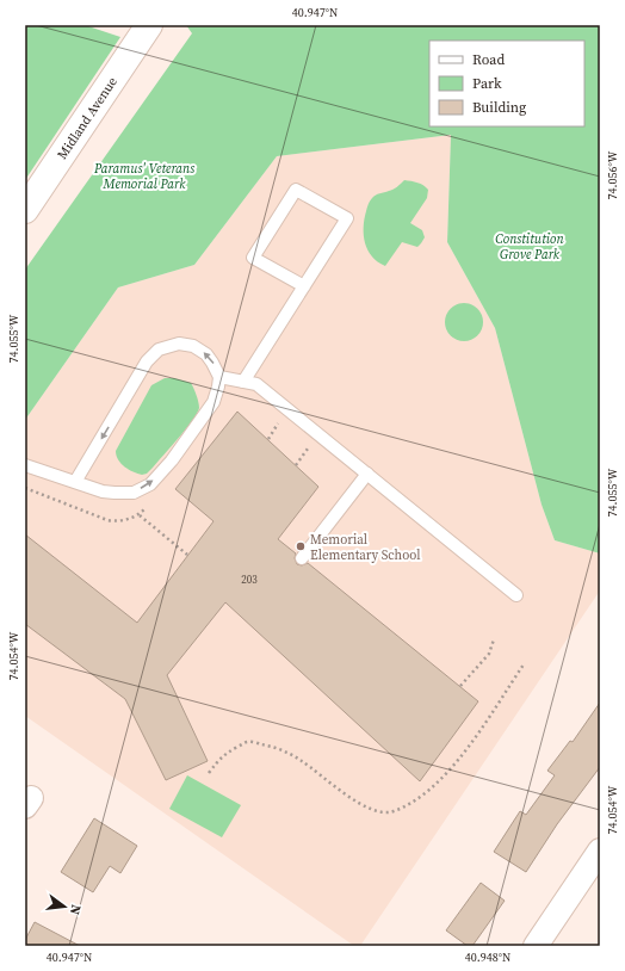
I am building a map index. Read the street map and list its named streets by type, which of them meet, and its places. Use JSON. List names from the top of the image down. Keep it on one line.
{"streets":{"street":["Midland Avenue"]},"parks":["Paramus' Veterans Memorial Park","Constitution Grove Park"],"places":["Memorial Elementary School"],"house_numbers":["203"],"legend":["Road","Park","Building"],"north":"right","coordinates":["40.947°N","74.056°W","74.055°W","74.054°W","40.948°N"]}
